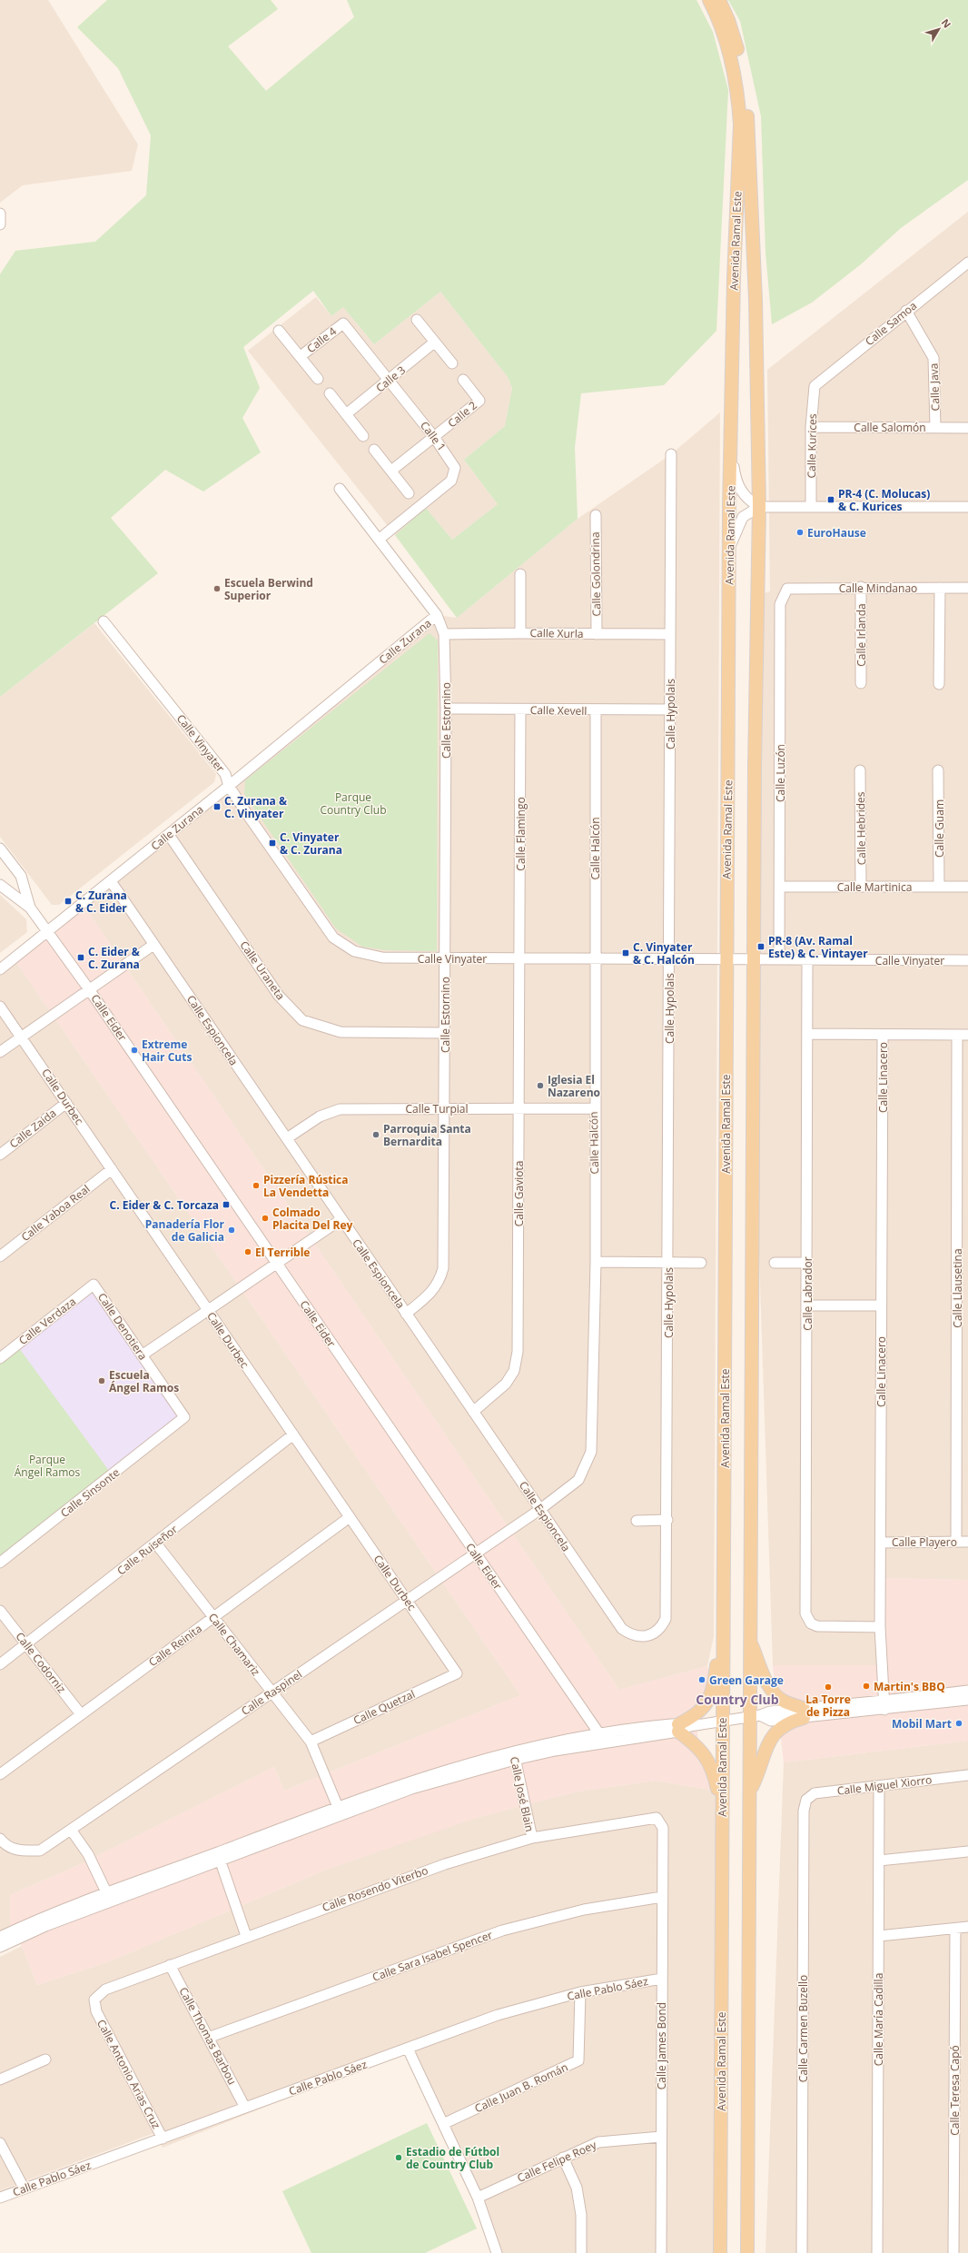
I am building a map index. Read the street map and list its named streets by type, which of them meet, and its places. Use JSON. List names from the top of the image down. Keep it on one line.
{"streets":{"main road":["Avenida Ramal Este"],"street":["Calle Samoa","Calle 4","Calle 3","Calle Java","Calle 2","Calle Salomón","Calle 1","Calle Kurices","Calle Golondrina","Calle Mindanao","Calle Xurla","Calle Irlanda","Calle Zurana","Calle Xevell","Calle Hypolais","Calle Estornino","Calle Vinyater","Calle Luzón","Calle Hebrides","Calle Guam","Calle Flamingo","Calle Halcón","Calle Martinica","Calle Uraneta","Calle Eider","Calle Espioncela","Calle Linacero","Calle Durbec","Calle Turpial","Calle Zaida","Calle Gaviota","Calle Yaboa Real","Calle Llausetina","Calle Labrador","Calle Verdaza","Calle Denotiera","Calle Sinsonte","Calle Playero","Calle Ruiseñor","Calle Chamariz","Calle Reinita","Calle Codorniz","Calle Raspinel","Calle Quetzal","Calle Miguel Xiorro","Calle José Blain","Calle Rosendo Viterbo","Calle Sara Isabel Spencer","Calle Pablo Sáez","Calle María Cadilla","Calle Carmen Buzello","Calle Thomas Barbou","Calle James Bond","Calle Antonio Arias Cruz","Calle Juan B. Román","Calle Teresa Capó","Calle Felipe Roey"]},"crossings":[["Avenida Ramal Este","Calle Vinyater"],["Calle Samoa","Calle Java"],["Calle Samoa","Calle Kurices"],["Calle 4","Calle 1"],["Calle 3","Calle 1"],["Calle Java","Calle Salomón"],["Calle 2","Calle 1"],["Calle Salomón","Calle Kurices"],["Calle 1","Calle Estornino"],["Calle Golondrina","Calle Xurla"],["Calle Mindanao","Calle Irlanda"],["Calle Mindanao","Calle Luzón"],["Calle Xurla","Calle Hypolais"],["Calle Xurla","Calle Estornino"],["Calle Zurana","Calle Estornino"],["Calle Zurana","Calle Vinyater"],["Calle Zurana","Calle Uraneta"],["Calle Zurana","Calle Eider"],["Calle Zurana","Calle Espioncela"],["Calle Xevell","Calle Hypolais"],["Calle Xevell","Calle Estornino"],["Calle Xevell","Calle Flamingo"],["Calle Xevell","Calle Halcón"],["Calle Hypolais","Calle Vinyater"],["Calle Hypolais","Calle Espioncela"],["Calle Estornino","Calle Vinyater"],["Calle Estornino","Calle Uraneta"],["Calle Estornino","Calle Espioncela"],["Calle Estornino","Calle Turpial"],["Calle Vinyater","Calle Luzón"],["Calle Vinyater","Calle Flamingo"],["Calle Vinyater","Calle Halcón"],["Calle Vinyater","Calle Gaviota"],["Calle Vinyater","Calle Labrador"],["Calle Luzón","Calle Martinica"],["Calle Hebrides","Calle Martinica"],["Calle Guam","Calle Martinica"],["Calle Flamingo","Calle Gaviota"],["Calle Halcón","Calle Espioncela"],["Calle Halcón","Calle Turpial"],["Calle Halcón","Calle Raspinel"],["Calle Eider","Calle Raspinel"],["Calle Espioncela","Calle Turpial"],["Calle Espioncela","Calle Gaviota"],["Calle Espioncela","Calle Raspinel"],["Calle Linacero","Calle Labrador"],["Calle Linacero","Calle Playero"],["Calle Durbec","Calle Zaida"],["Calle Durbec","Calle Yaboa Real"],["Calle Durbec","Calle Ruiseñor"],["Calle Durbec","Calle Reinita"],["Calle Durbec","Calle Raspinel"],["Calle Durbec","Calle Quetzal"],["Calle Turpial","Calle Gaviota"],["Calle Llausetina","Calle Playero"],["Calle Verdaza","Calle Denotiera"],["Calle Denotiera","Calle Sinsonte"],["Calle Ruiseñor","Calle Chamariz"],["Calle Ruiseñor","Calle Codorniz"],["Calle Chamariz","Calle Reinita"],["Calle Chamariz","Calle Raspinel"],["Calle Chamariz","Calle Quetzal"],["Calle Reinita","Calle Codorniz"],["Calle Miguel Xiorro","Calle María Cadilla"],["Calle Miguel Xiorro","Calle Carmen Buzello"],["Calle José Blain","Calle Rosendo Viterbo"],["Calle Rosendo Viterbo","Calle Thomas Barbou"],["Calle Rosendo Viterbo","Calle James Bond"],["Calle Rosendo Viterbo","Calle Antonio Arias Cruz"],["Calle Sara Isabel Spencer","Calle Thomas Barbou"],["Calle Sara Isabel Spencer","Calle James Bond"],["Calle Pablo Sáez","Calle Thomas Barbou"],["Calle Pablo Sáez","Calle James Bond"],["Calle Pablo Sáez","Calle Antonio Arias Cruz"],["Calle Pablo Sáez","Calle Juan B. Román"],["Calle James Bond","Calle Felipe Roey"]],"districts":["Country Club"],"parks":["Parque Country Club","Parque Ángel Ramos"],"places":{"transit":["PR-4 (C. Molucas) & C. Kurices","C. Zurana & C. Vinyater","C. Vinyater & C. Zurana","C. Zurana & C. Eider","PR-8 (Av. Ramal Este) & C. Vintayer","C. Vinyater & C. Halcón","C. Eider & C. Zurana","C. Eider & C. Torcaza"],"other":["EuroHause","Escuela Berwind Superior","Extreme Hair Cuts","Iglesia El Nazareno","Parroquia Santa Bernardita","Pizzería Rústica La Vendetta","Colmado Placita Del Rey","Panadería Flor de Galicia","El Terrible","Escuela Ángel Ramos","Green Garage","Martin's BBQ","La Torre de Pizza","Mobil Mart","Estadio de Fútbol de Country Club"]},"north":"top right"}
